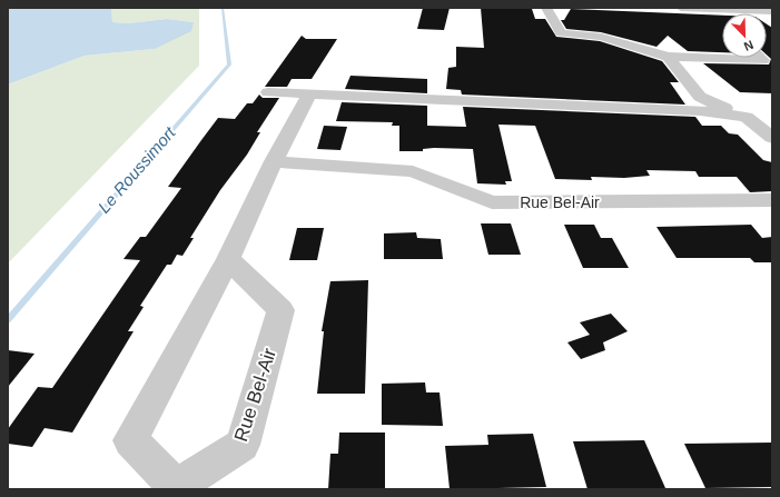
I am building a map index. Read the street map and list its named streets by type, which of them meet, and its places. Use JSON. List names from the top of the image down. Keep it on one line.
{"streets":{"street":["Rue Bel-Air"]},"water":["Le Roussimort"],"north":"bottom right"}
